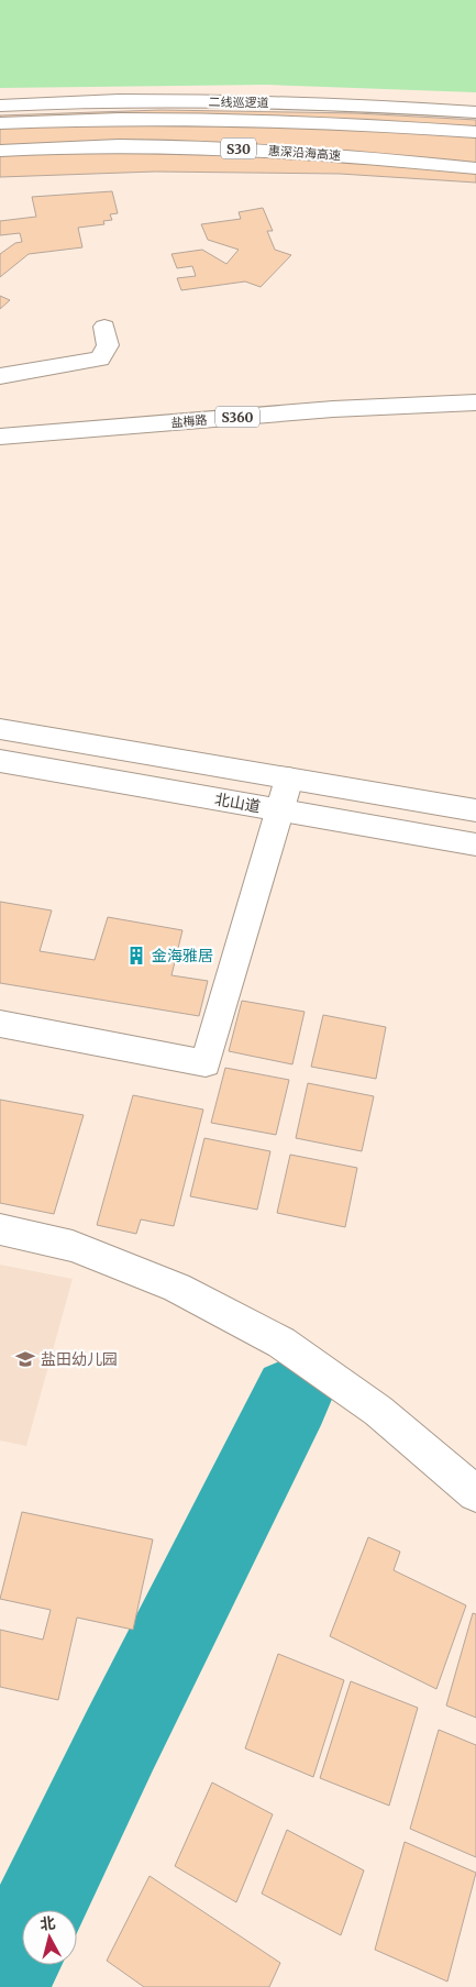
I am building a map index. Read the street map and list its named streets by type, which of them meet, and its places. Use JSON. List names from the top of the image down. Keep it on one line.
{"streets":{"main road":["二线巡逻道","S30","惠深沿海高速","S360","盐梅路","北山道"]},"places":{"building":["金海雅居"],"school or university":["盐田幼儿园"]},"north":"top"}
